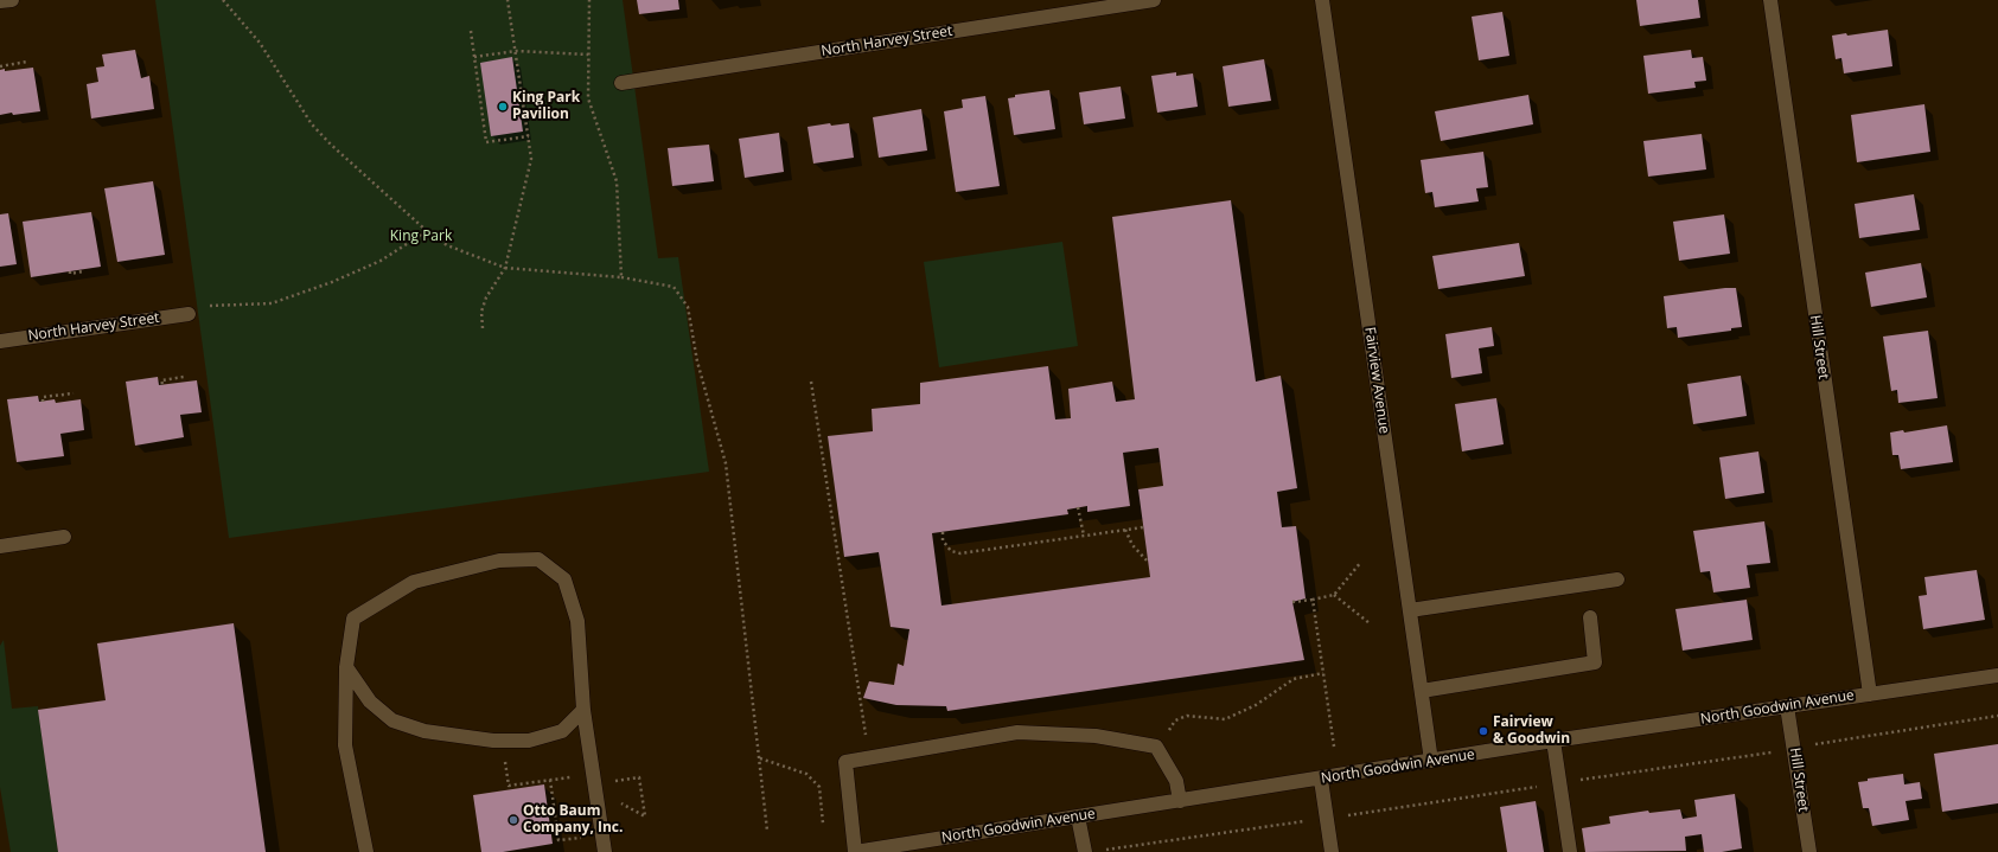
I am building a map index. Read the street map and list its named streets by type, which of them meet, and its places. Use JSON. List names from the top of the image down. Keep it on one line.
{"streets":{"street":["North Harvey Street","Hill Street","Fairview Avenue","North Goodwin Avenue"]},"crossings":[["Hill Street","North Goodwin Avenue"],["Fairview Avenue","North Goodwin Avenue"]],"parks":["King Park"],"places":["King Park Pavilion","Fairview & Goodwin","Otto Baum Company, Inc."]}
